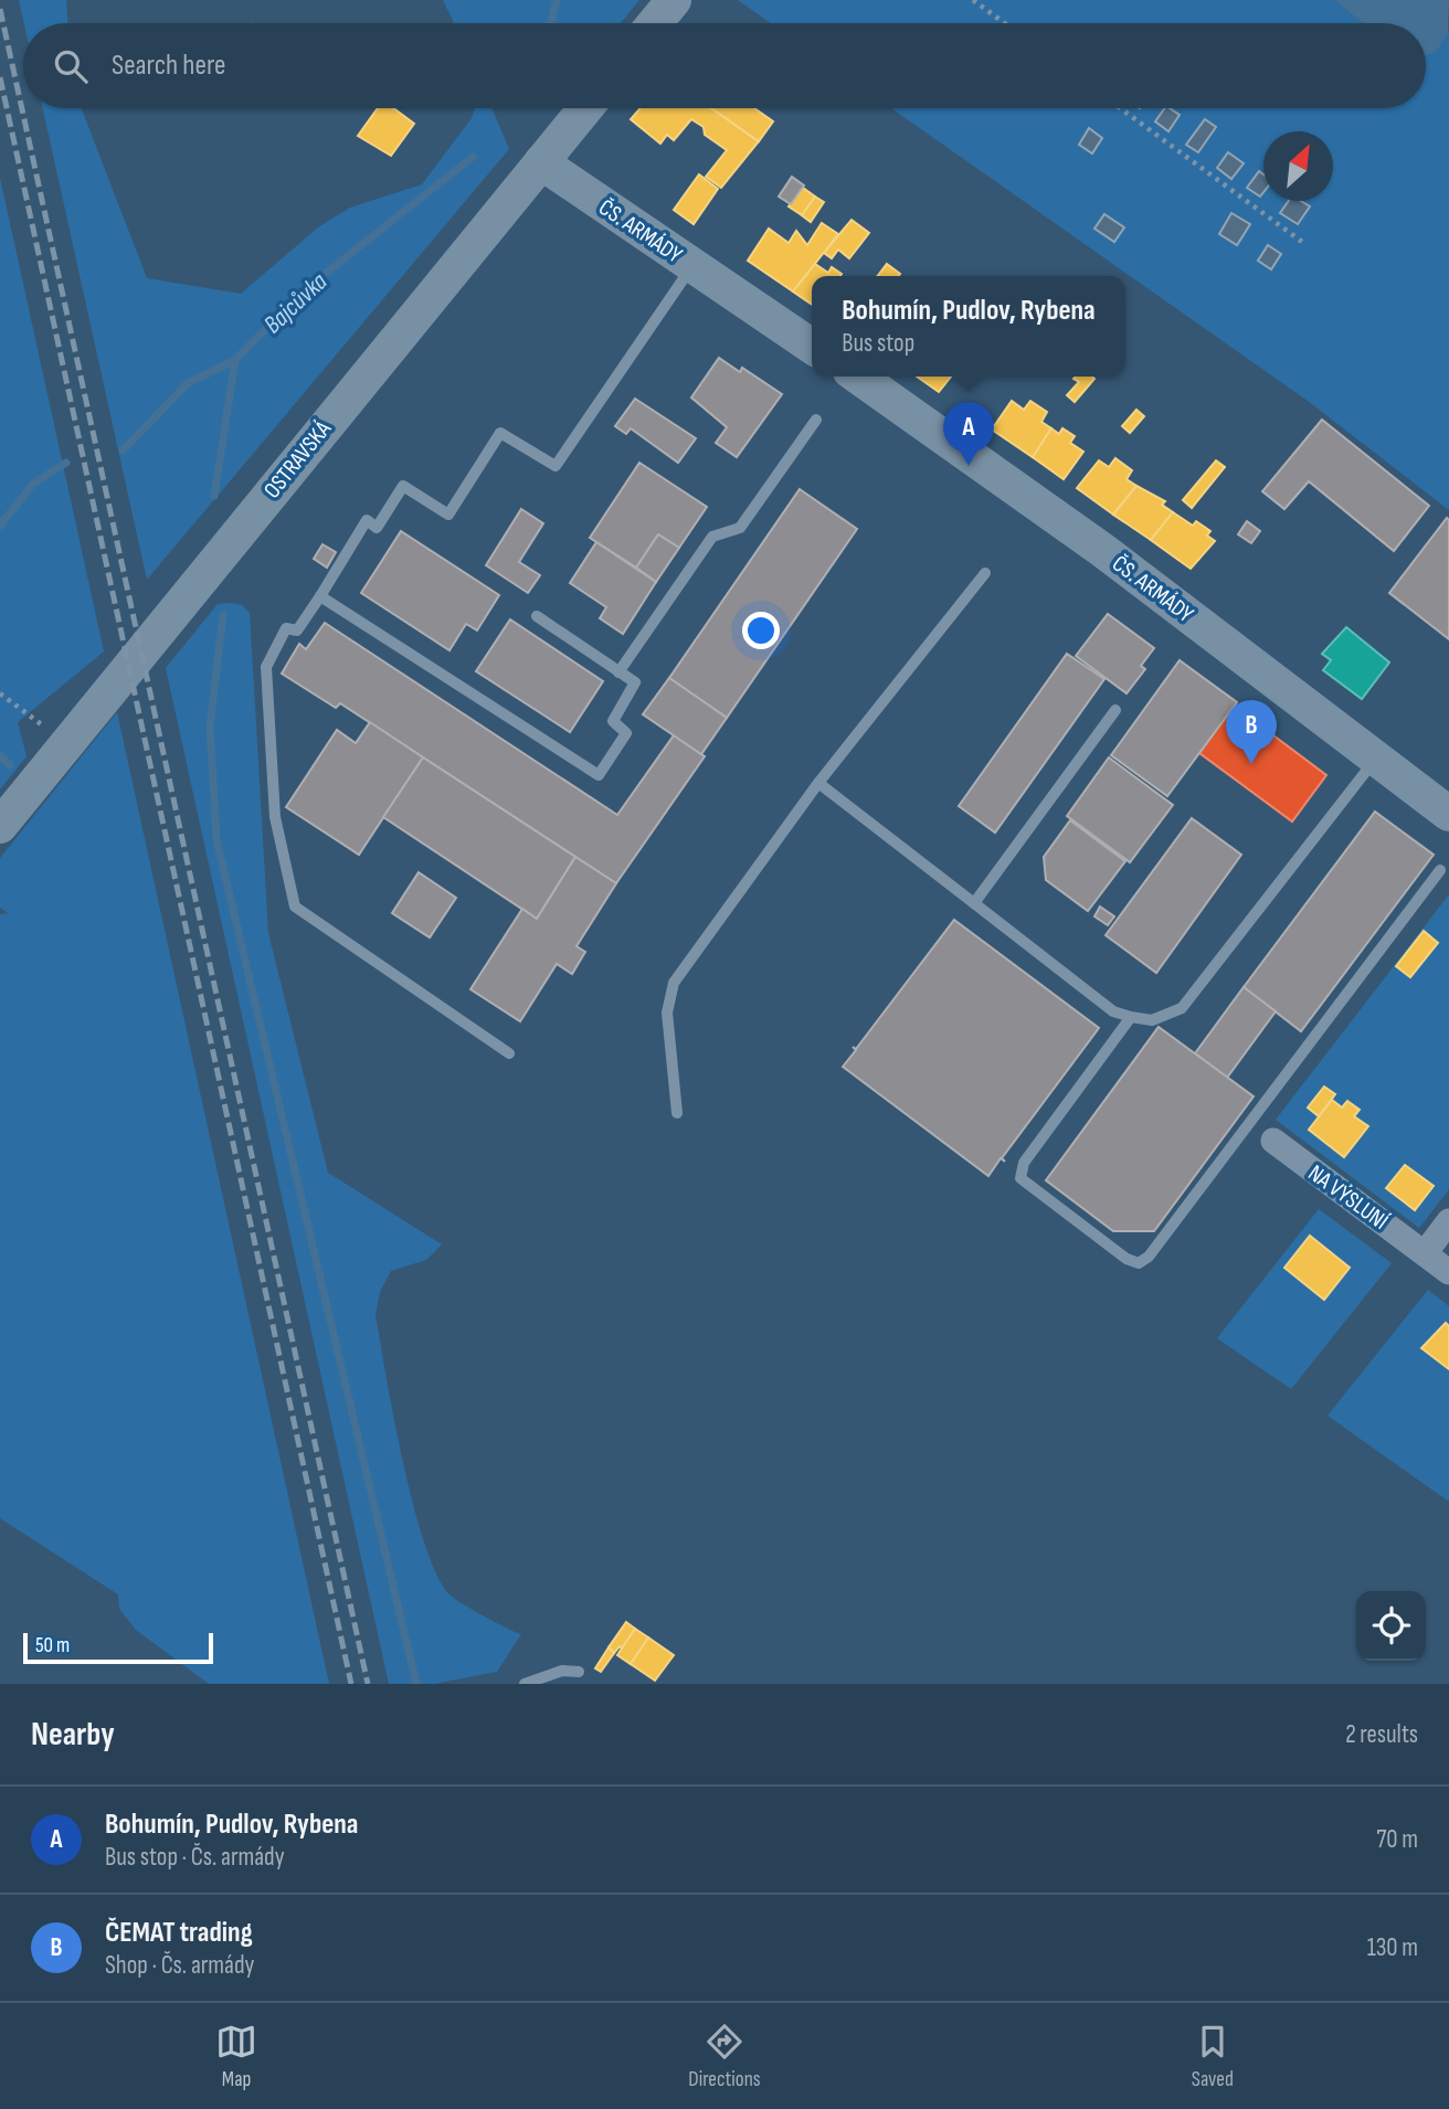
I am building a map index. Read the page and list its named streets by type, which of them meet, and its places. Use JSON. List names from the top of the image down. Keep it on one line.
{"streets":{"main road":["ČS. ARMÁDY","OSTRAVSKÁ"],"street":["NA VÝSLUNÍ"]},"crossings":[["ČS. ARMÁDY","OSTRAVSKÁ"]],"water":["Bajcůvka"],"scale_bar":"50 m","north":"top right","page":{"search":"Search here","popup":["Bohumín, Pudlov, Rybena","Bus stop"],"pins":["A","B"],"scale":"50 m","heading":["Nearby","2 results"],"list":[{"mark":"A","name":"Bohumín, Pudlov, Rybena","note":"Bus stop · Čs. armády","value":"70 m"},{"mark":"B","name":"ČEMAT trading","note":"Shop · Čs. armády","value":"130 m"}],"nav":["Map","Directions","Saved"]}}
